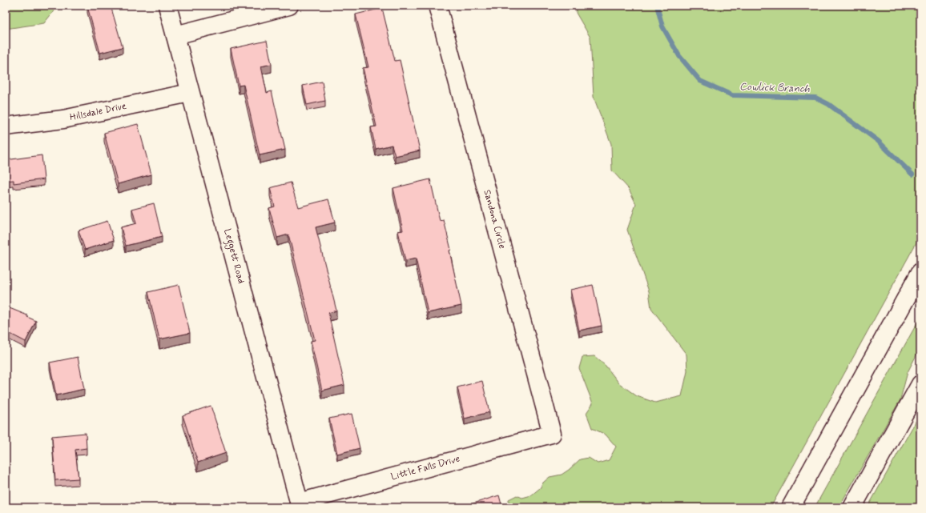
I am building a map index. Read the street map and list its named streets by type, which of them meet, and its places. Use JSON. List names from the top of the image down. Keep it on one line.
{"streets":{"main road":["Hillsdale Drive","Sandona Circle","Leggett Road","Little Falls Drive"]},"crossings":[["Hillsdale Drive","Leggett Road"],["Sandona Circle","Little Falls Drive"],["Leggett Road","Little Falls Drive"]],"water":["Cowlick Branch"]}
